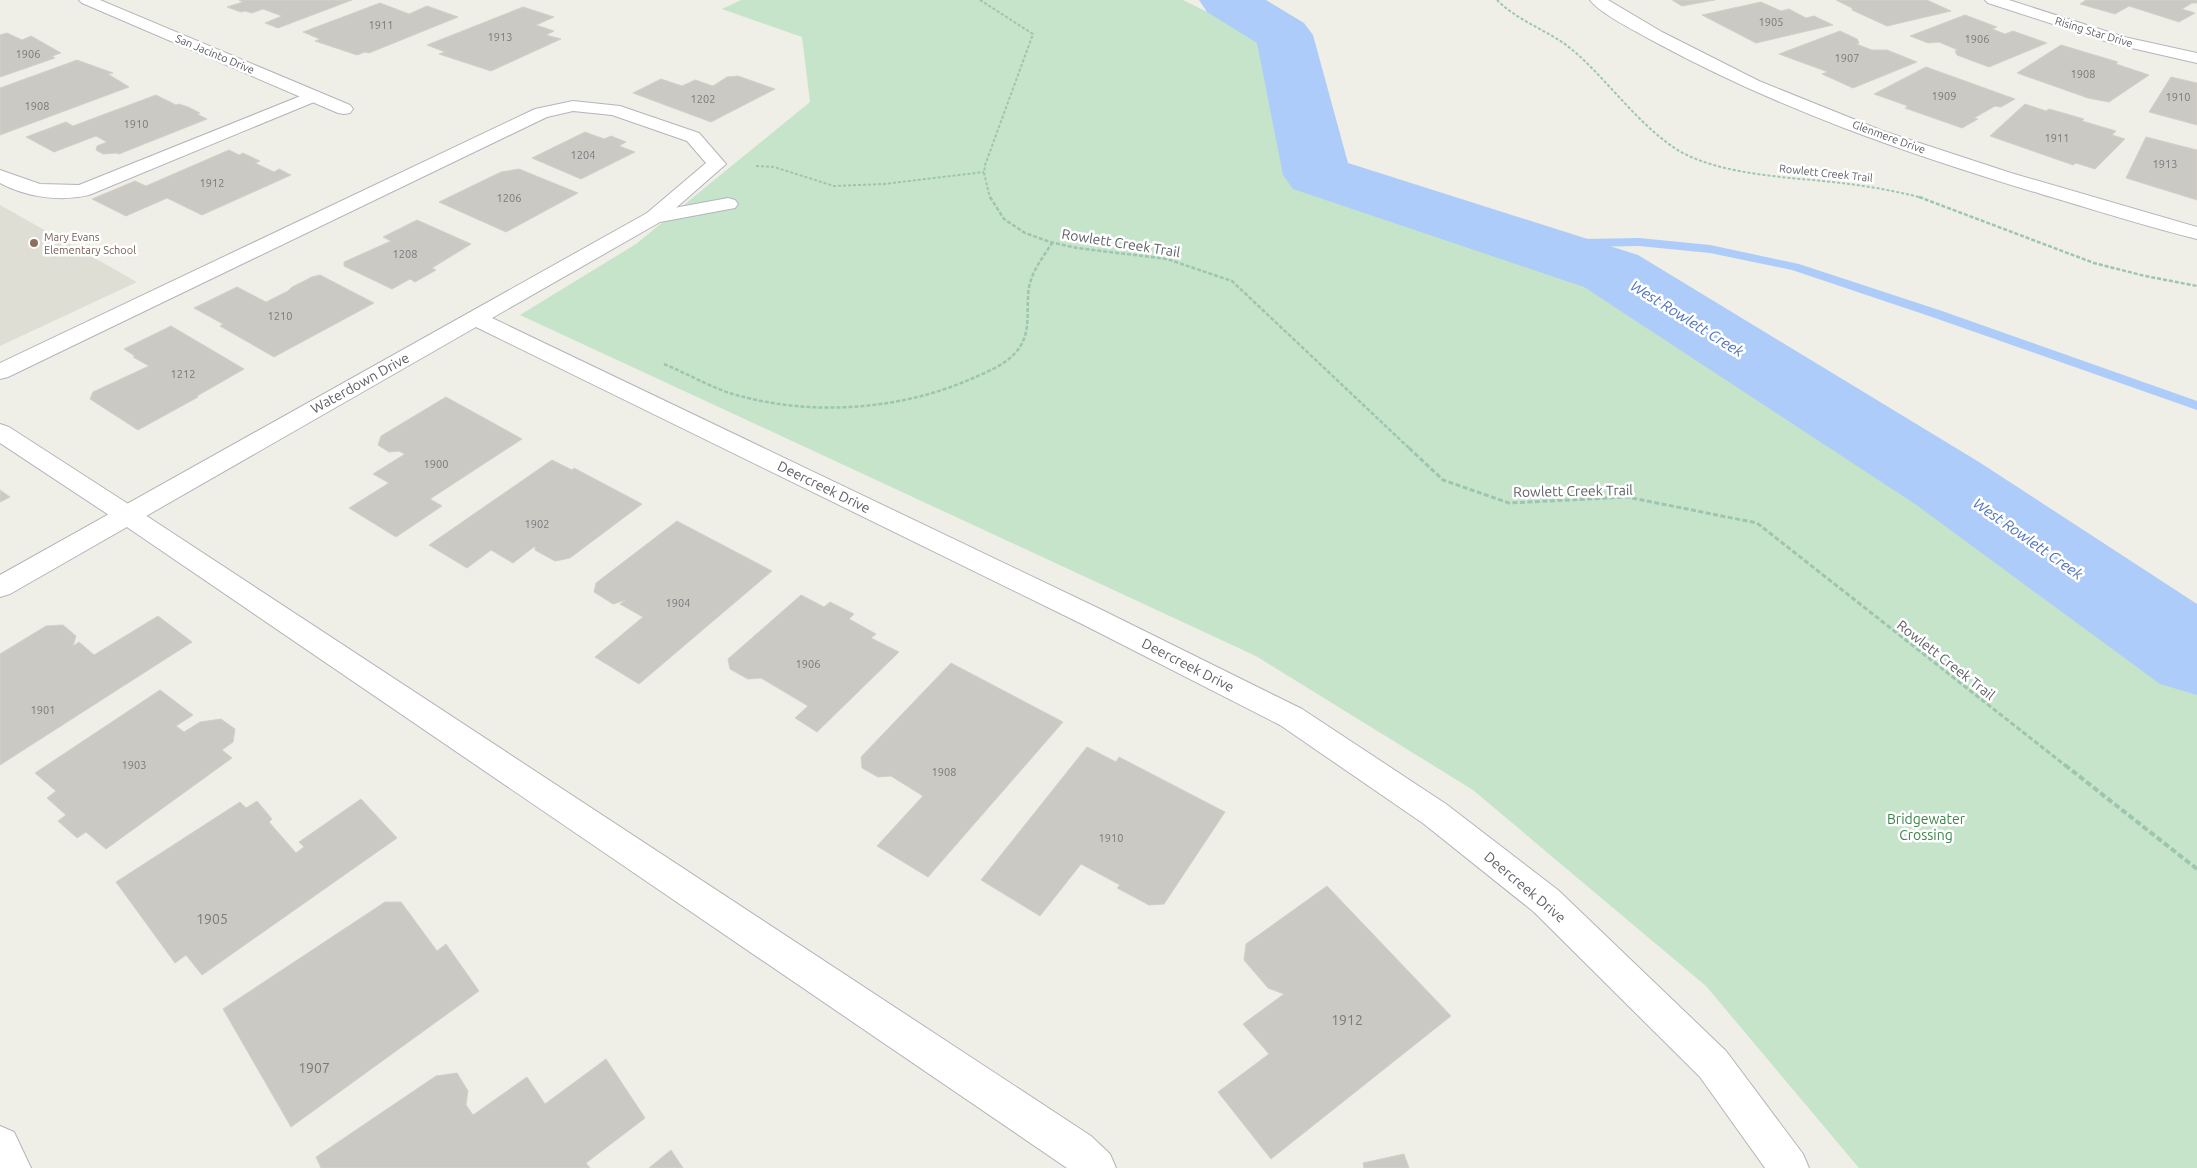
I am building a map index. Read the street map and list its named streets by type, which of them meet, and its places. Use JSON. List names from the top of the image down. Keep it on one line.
{"streets":{"street":["Rising Star Drive","San Jacinto Drive","Glenmere Drive","Waterdown Drive","Deercreek Drive"],"path":["Rowlett Creek Trail"]},"crossings":[["Waterdown Drive","Deercreek Drive"]],"water":["West Rowlett Creek"],"parks":["Bridgewater Crossing"],"places":["Mary Evans Elementary School"],"house_numbers":["1905","1911","1913","1906","1906","1907","1908","1909","1910","1202","1908","1910","1911","1204","1913","1912","1206","1208","1210","1212","1900","1902","1904","1906","1901","1903","1908","1910","1905","1912","1907"]}
